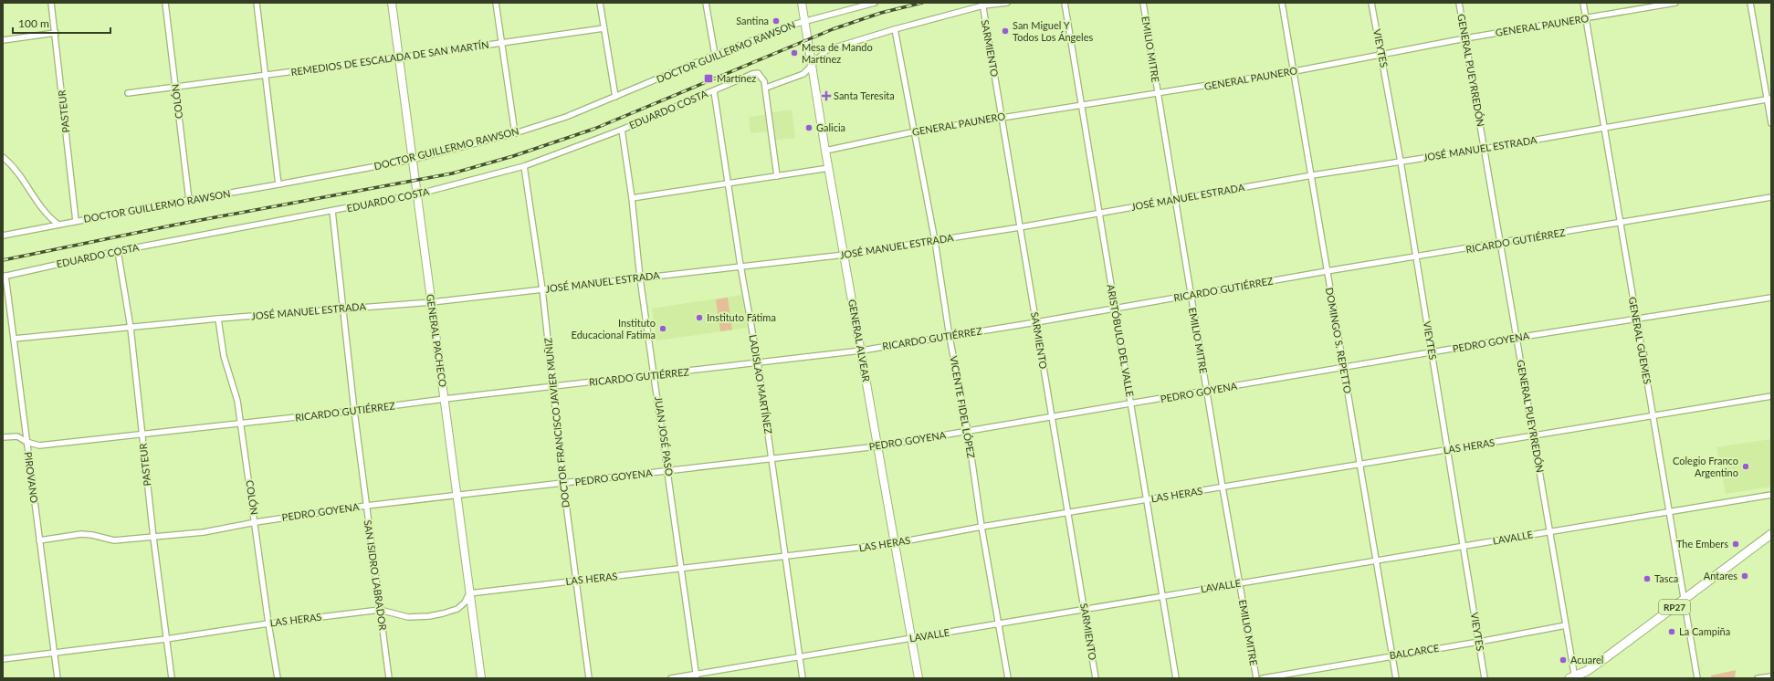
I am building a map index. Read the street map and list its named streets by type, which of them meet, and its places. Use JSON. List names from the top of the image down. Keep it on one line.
{"streets":{"main road":["RP27"],"street":["GENERAL PAUNERO","SARMIENTO","VIEYTES","EMILIO MITRE","DOCTOR GUILLERMO RAWSON","REMEDIOS DE ESCALADA DE SAN MARTÍN","GENERAL PUEYRREDÓN","COLÓN","EDUARDO COSTA","PASTEUR","JOSÉ MANUEL ESTRADA","RICARDO GUTIÉRREZ","GENERAL PACHECO","GENERAL ALVEAR","ARISTÓBULO DEL VALLE","DOMINGO S. REPETTO","GENERAL GÜEMES","PEDRO GOYENA","LADISLAO MARTÍNEZ","VICENTE FIDEL LÓPEZ","DOCTOR FRANCISCO JAVIER MUÑIZ","JUAN JOSÉ PASO","LAS HERAS","PIROVANO","LAVALLE","SAN ISIDRO LABRADOR","BALCARCE"]},"crossings":[["GENERAL PAUNERO","SARMIENTO"],["GENERAL PAUNERO","VIEYTES"],["GENERAL PAUNERO","EMILIO MITRE"],["GENERAL PAUNERO","GENERAL PUEYRREDÓN"],["GENERAL PAUNERO","GENERAL ALVEAR"],["GENERAL PAUNERO","ARISTÓBULO DEL VALLE"],["GENERAL PAUNERO","DOMINGO S. REPETTO"],["GENERAL PAUNERO","GENERAL GÜEMES"],["GENERAL PAUNERO","VICENTE FIDEL LÓPEZ"],["SARMIENTO","JOSÉ MANUEL ESTRADA"],["SARMIENTO","RICARDO GUTIÉRREZ"],["SARMIENTO","PEDRO GOYENA"],["SARMIENTO","LAS HERAS"],["SARMIENTO","LAVALLE"],["VIEYTES","JOSÉ MANUEL ESTRADA"],["VIEYTES","RICARDO GUTIÉRREZ"],["VIEYTES","PEDRO GOYENA"],["VIEYTES","LAS HERAS"],["VIEYTES","LAVALLE"],["VIEYTES","BALCARCE"],["EMILIO MITRE","JOSÉ MANUEL ESTRADA"],["EMILIO MITRE","RICARDO GUTIÉRREZ"],["EMILIO MITRE","PEDRO GOYENA"],["EMILIO MITRE","LAS HERAS"],["EMILIO MITRE","LAVALLE"],["DOCTOR GUILLERMO RAWSON","COLÓN"],["DOCTOR GUILLERMO RAWSON","PASTEUR"],["DOCTOR GUILLERMO RAWSON","GENERAL PACHECO"],["DOCTOR GUILLERMO RAWSON","GENERAL ALVEAR"],["REMEDIOS DE ESCALADA DE SAN MARTÍN","COLÓN"],["REMEDIOS DE ESCALADA DE SAN MARTÍN","GENERAL PACHECO"],["GENERAL PUEYRREDÓN","JOSÉ MANUEL ESTRADA"],["GENERAL PUEYRREDÓN","RICARDO GUTIÉRREZ"],["GENERAL PUEYRREDÓN","PEDRO GOYENA"],["GENERAL PUEYRREDÓN","LAS HERAS"],["GENERAL PUEYRREDÓN","LAVALLE"],["GENERAL PUEYRREDÓN","RP27"],["GENERAL PUEYRREDÓN","BALCARCE"],["COLÓN","JOSÉ MANUEL ESTRADA"],["COLÓN","RICARDO GUTIÉRREZ"],["COLÓN","PEDRO GOYENA"],["COLÓN","LAS HERAS"],["EDUARDO COSTA","PASTEUR"],["EDUARDO COSTA","GENERAL PACHECO"],["EDUARDO COSTA","LADISLAO MARTÍNEZ"],["EDUARDO COSTA","DOCTOR FRANCISCO JAVIER MUÑIZ"],["EDUARDO COSTA","JUAN JOSÉ PASO"],["EDUARDO COSTA","PIROVANO"],["EDUARDO COSTA","SAN ISIDRO LABRADOR"],["PASTEUR","JOSÉ MANUEL ESTRADA"],["PASTEUR","RICARDO GUTIÉRREZ"],["PASTEUR","PEDRO GOYENA"],["PASTEUR","LAS HERAS"],["JOSÉ MANUEL ESTRADA","GENERAL PACHECO"],["JOSÉ MANUEL ESTRADA","GENERAL ALVEAR"],["JOSÉ MANUEL ESTRADA","ARISTÓBULO DEL VALLE"],["JOSÉ MANUEL ESTRADA","DOMINGO S. REPETTO"],["JOSÉ MANUEL ESTRADA","GENERAL GÜEMES"],["JOSÉ MANUEL ESTRADA","LADISLAO MARTÍNEZ"],["JOSÉ MANUEL ESTRADA","VICENTE FIDEL LÓPEZ"],["JOSÉ MANUEL ESTRADA","DOCTOR FRANCISCO JAVIER MUÑIZ"],["JOSÉ MANUEL ESTRADA","JUAN JOSÉ PASO"],["JOSÉ MANUEL ESTRADA","PIROVANO"],["JOSÉ MANUEL ESTRADA","SAN ISIDRO LABRADOR"],["RICARDO GUTIÉRREZ","GENERAL PACHECO"],["RICARDO GUTIÉRREZ","GENERAL ALVEAR"],["RICARDO GUTIÉRREZ","ARISTÓBULO DEL VALLE"],["RICARDO GUTIÉRREZ","DOMINGO S. REPETTO"],["RICARDO GUTIÉRREZ","GENERAL GÜEMES"],["RICARDO GUTIÉRREZ","LADISLAO MARTÍNEZ"],["RICARDO GUTIÉRREZ","VICENTE FIDEL LÓPEZ"],["RICARDO GUTIÉRREZ","DOCTOR FRANCISCO JAVIER MUÑIZ"],["RICARDO GUTIÉRREZ","JUAN JOSÉ PASO"],["RICARDO GUTIÉRREZ","PIROVANO"],["RICARDO GUTIÉRREZ","SAN ISIDRO LABRADOR"],["GENERAL PACHECO","PEDRO GOYENA"],["GENERAL PACHECO","LAS HERAS"],["GENERAL ALVEAR","PEDRO GOYENA"],["GENERAL ALVEAR","LAS HERAS"],["GENERAL ALVEAR","LAVALLE"],["ARISTÓBULO DEL VALLE","PEDRO GOYENA"],["ARISTÓBULO DEL VALLE","LAS HERAS"],["ARISTÓBULO DEL VALLE","LAVALLE"],["DOMINGO S. REPETTO","PEDRO GOYENA"],["DOMINGO S. REPETTO","LAS HERAS"],["DOMINGO S. REPETTO","LAVALLE"],["DOMINGO S. REPETTO","BALCARCE"],["GENERAL GÜEMES","PEDRO GOYENA"],["GENERAL GÜEMES","LAS HERAS"],["GENERAL GÜEMES","LAVALLE"],["GENERAL GÜEMES","RP27"],["PEDRO GOYENA","LADISLAO MARTÍNEZ"],["PEDRO GOYENA","VICENTE FIDEL LÓPEZ"],["PEDRO GOYENA","DOCTOR FRANCISCO JAVIER MUÑIZ"],["PEDRO GOYENA","JUAN JOSÉ PASO"],["PEDRO GOYENA","PIROVANO"],["PEDRO GOYENA","SAN ISIDRO LABRADOR"],["LADISLAO MARTÍNEZ","LAS HERAS"],["LADISLAO MARTÍNEZ","LAVALLE"],["VICENTE FIDEL LÓPEZ","LAS HERAS"],["VICENTE FIDEL LÓPEZ","LAVALLE"],["DOCTOR FRANCISCO JAVIER MUÑIZ","LAS HERAS"],["JUAN JOSÉ PASO","LAS HERAS"],["JUAN JOSÉ PASO","LAVALLE"],["LAS HERAS","PIROVANO"],["LAS HERAS","SAN ISIDRO LABRADOR"]],"places":{"other":["Santina","San Miguel Y Todos Los Ángeles","Mesa de Mando Martínez","Galicia","Instituto Fátima","Instituto Educacional Fatima","Colegio Franco Argentino","The Embers","Antares","Tasca","La Campiña","Acuarel"],"transit":["Martínez"],"health":["Santa Teresita"]},"scale_bar":"100 m"}
